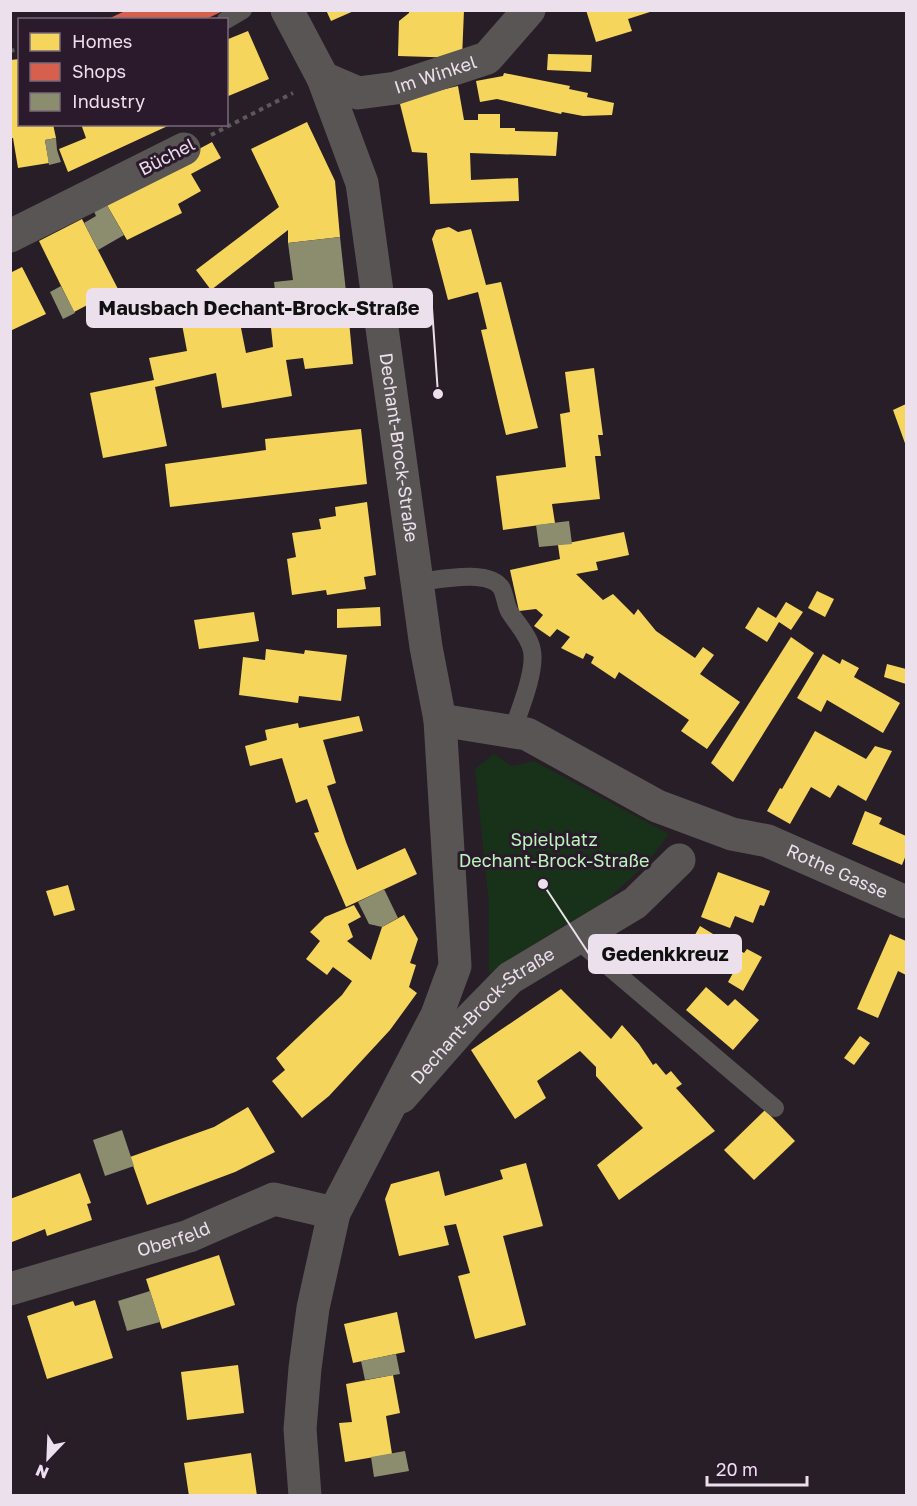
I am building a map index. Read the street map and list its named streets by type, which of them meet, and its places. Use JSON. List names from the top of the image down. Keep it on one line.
{"streets":{"street":["Im Winkel","Büchel","Dechant-Brock-Straße","Rothe Gasse","Oberfeld"]},"crossings":[["Im Winkel","Büchel"],["Im Winkel","Dechant-Brock-Straße"],["Büchel","Dechant-Brock-Straße"],["Dechant-Brock-Straße","Oberfeld"]],"parks":["Spielplatz Dechant-Brock-Straße"],"places":["Mausbach Dechant-Brock-Straße","Gedenkkreuz"],"legend":["Homes","Shops","Industry"],"scale_bar":"20 m","north":"bottom left"}
